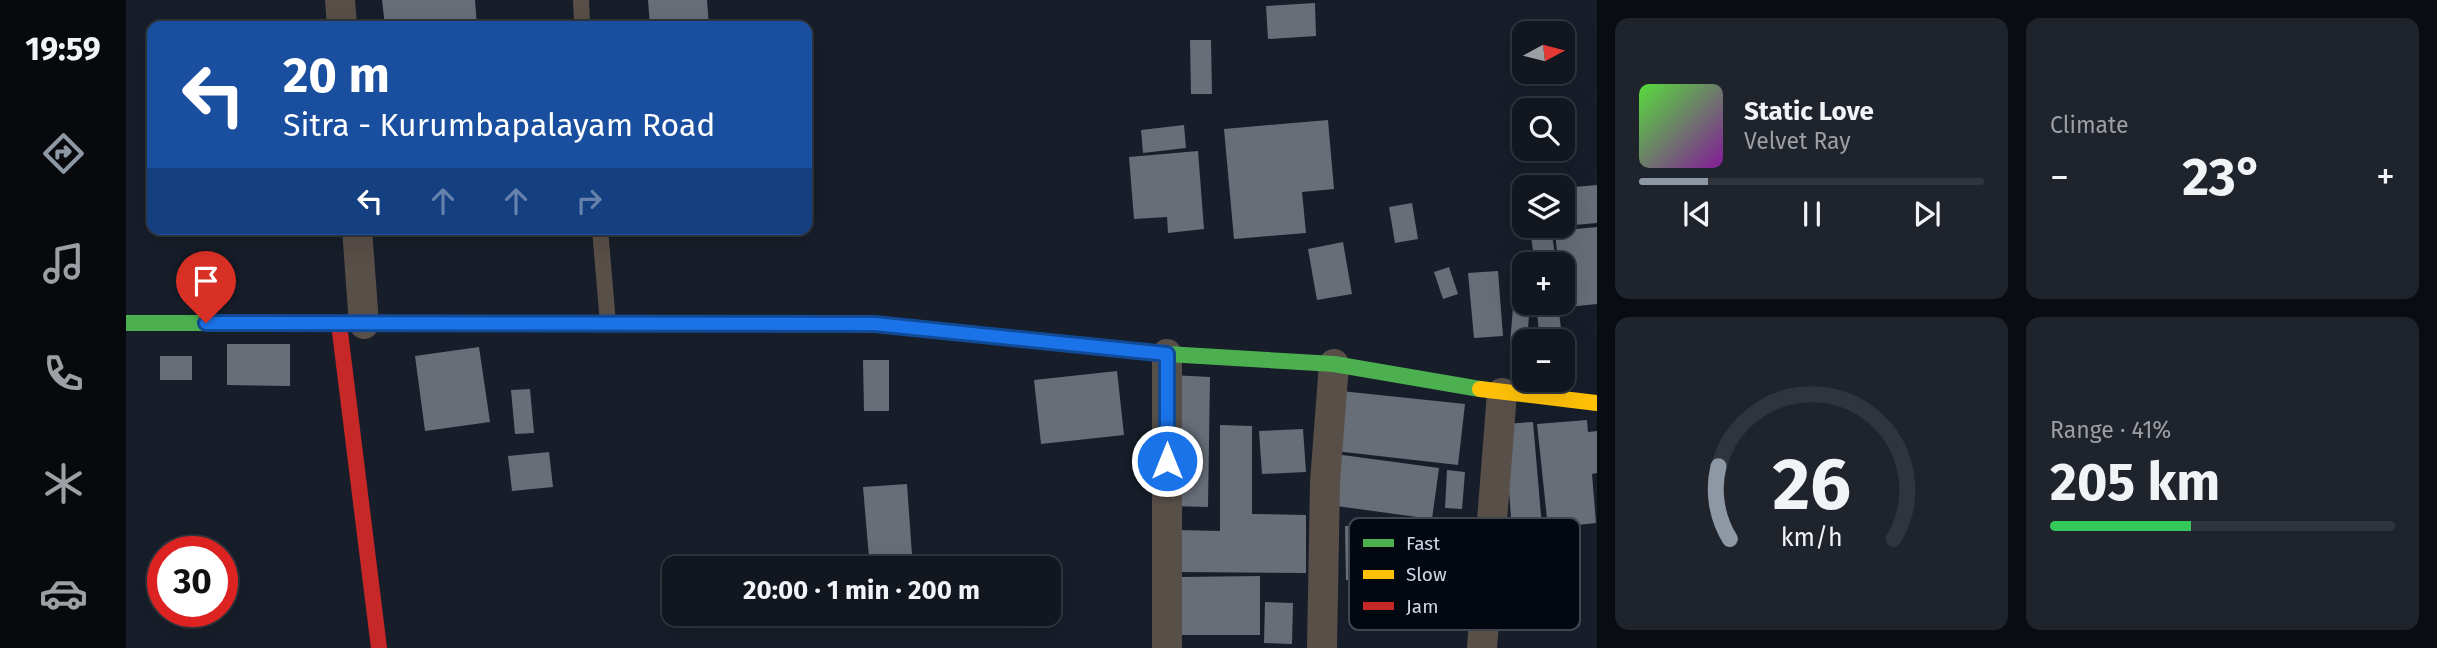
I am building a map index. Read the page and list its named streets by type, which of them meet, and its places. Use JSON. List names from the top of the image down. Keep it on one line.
{"legend":["Fast","Slow","Jam"],"north":"right","page":{"tabs":"19:59","tile":["Climate",["Range · 41%","205 km"]],"map_buttons":["+","−"],"turn":["20 m","Sitra - Kurumbapalayam Road"],"song":["Static Love","Velvet Ray"],"heat":["−","23°","+"],"limit":"30","trip":"20:00 · 1 min · 200 m","gauge":["26","km/h"]}}
